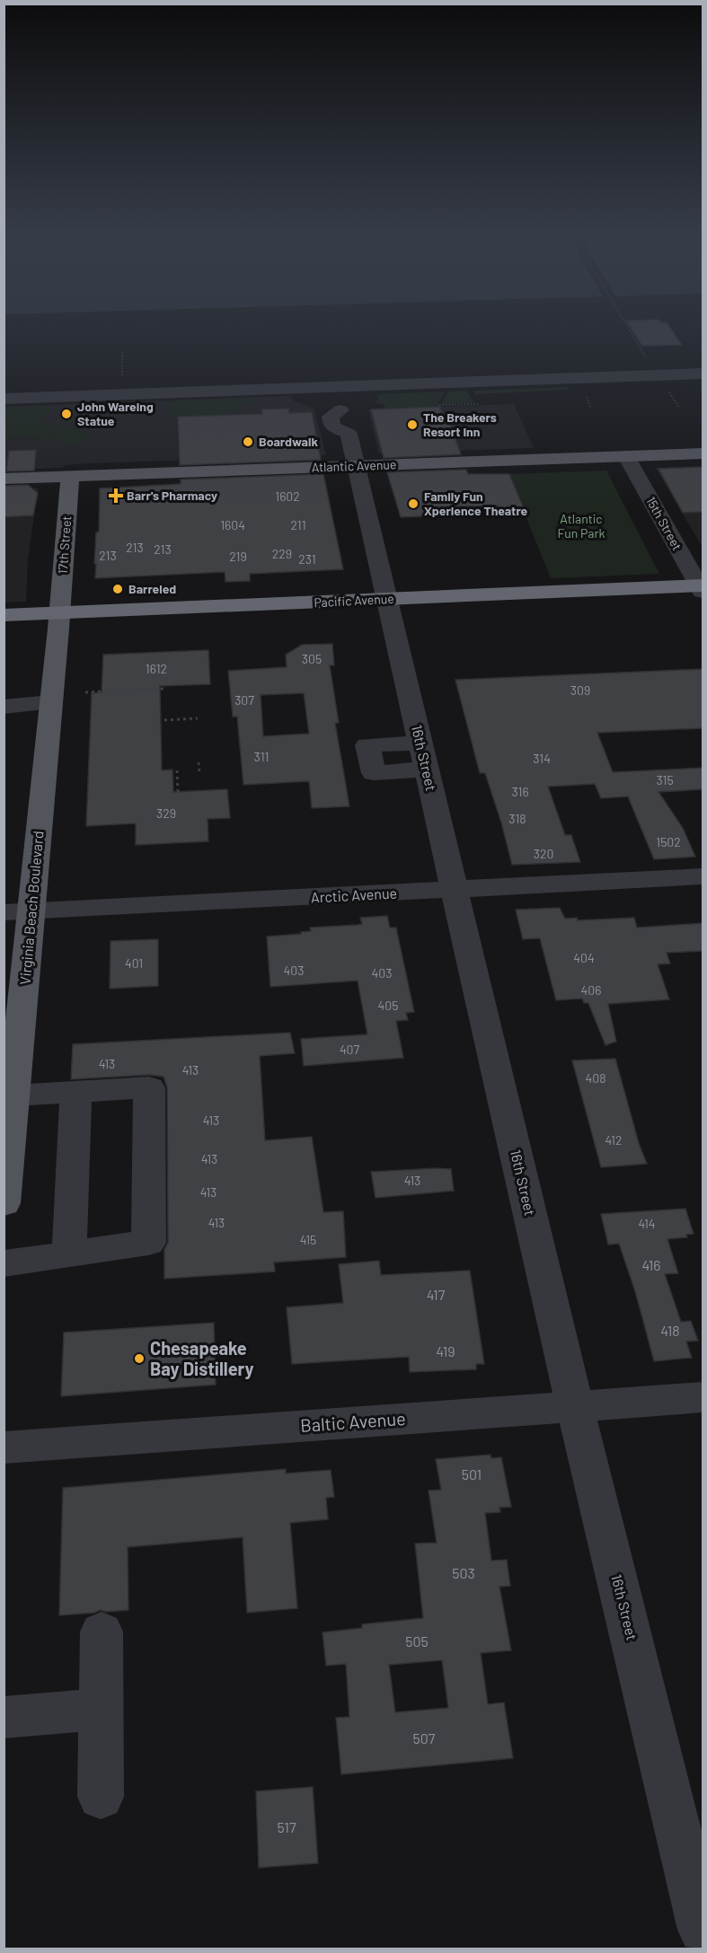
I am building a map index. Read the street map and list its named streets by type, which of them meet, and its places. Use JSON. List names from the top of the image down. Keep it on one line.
{"streets":{"highway":["Pacific Avenue"],"main road":["Atlantic Avenue","17th Street","Virginia Beach Boulevard"],"street":["15th Street","16th Street","Arctic Avenue","Baltic Avenue"]},"crossings":[["Atlantic Avenue","15th Street"],["Atlantic Avenue","17th Street"],["Atlantic Avenue","16th Street"],["15th Street","Pacific Avenue"],["17th Street","Pacific Avenue"],["17th Street","Virginia Beach Boulevard"],["Pacific Avenue","16th Street"],["Pacific Avenue","Virginia Beach Boulevard"],["16th Street","Arctic Avenue"],["16th Street","Baltic Avenue"],["Arctic Avenue","Virginia Beach Boulevard"]],"parks":["Atlantic Fun Park"],"places":{"other":["John Wareing Statue","The Breakers Resort Inn","Boardwalk","Family Fun Xperience Theatre","Barreled","Chesapeake Bay Distillery"],"health":["Barr's Pharmacy"]},"house_numbers":["1602","1604","211","213","213","229","213","219","231","305","1612","309","307","311","314","315","316","329","318","1502","320","404","401","403","403","406","405","407","413","413","408","413","412","413","413","413","413","414","415","416","417","418","419","501","503","505","507","517"]}
